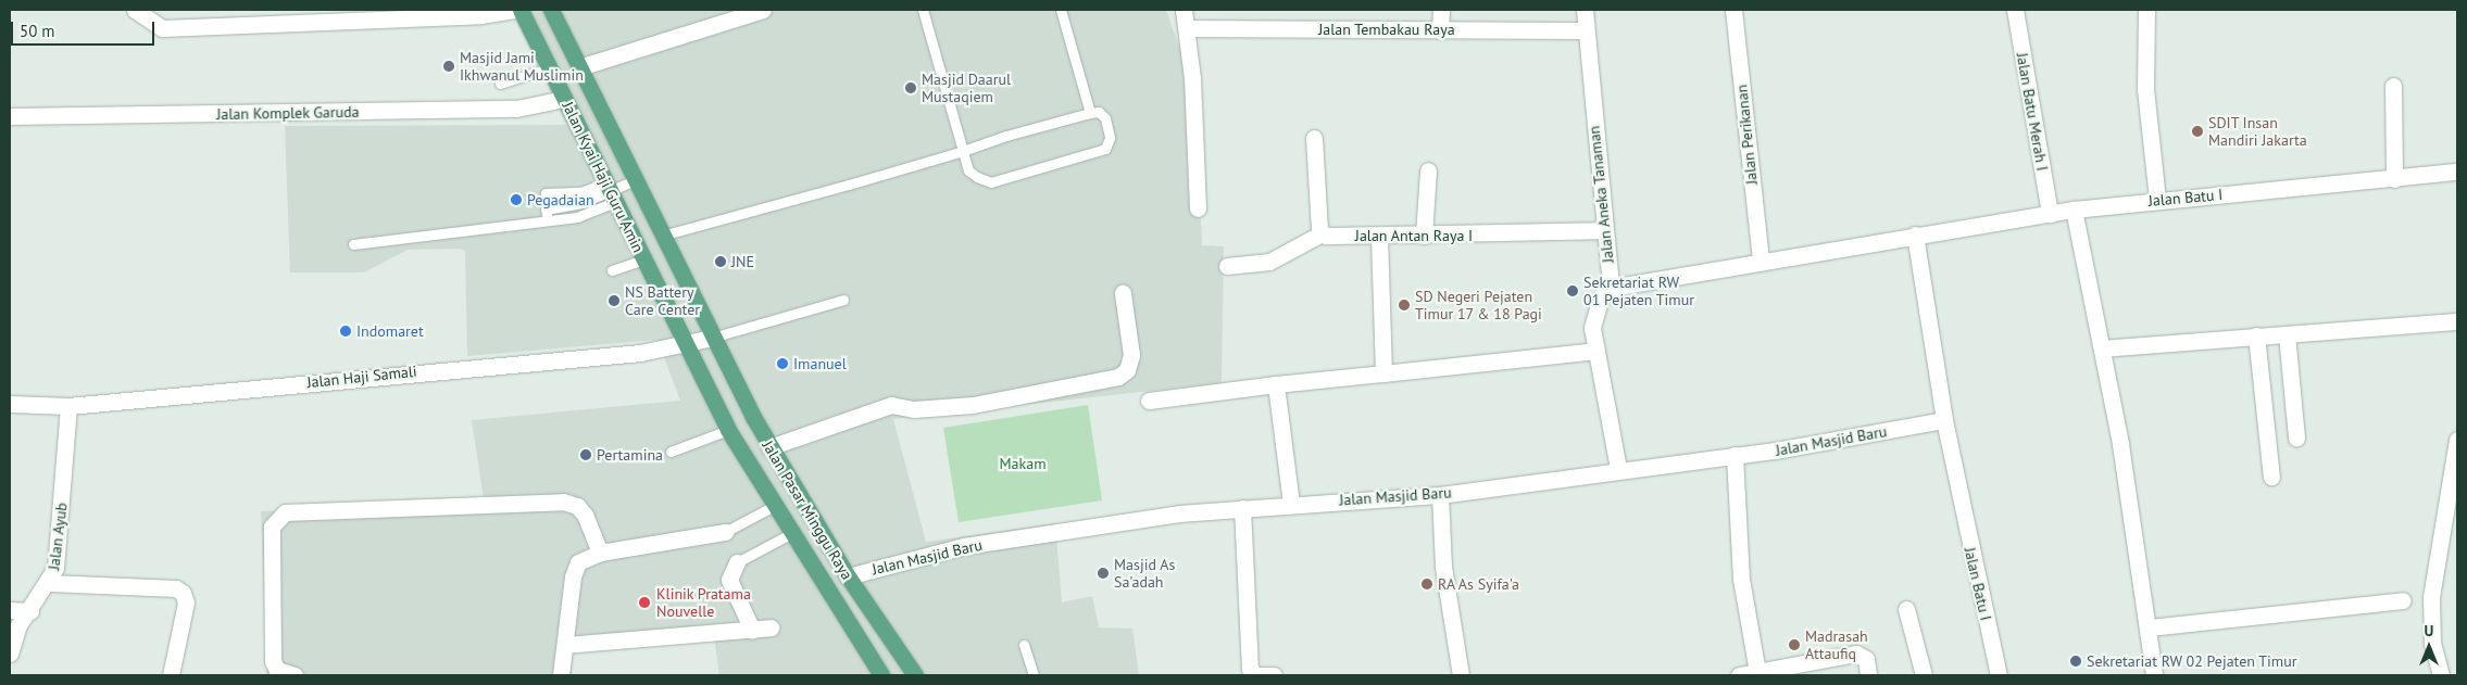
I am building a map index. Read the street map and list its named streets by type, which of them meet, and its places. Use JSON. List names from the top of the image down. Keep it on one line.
{"streets":{"main road":["Jalan Kyai Haji Guru Amin","Jalan Pasar Minggu Raya"],"street":["Jalan Tembakau Raya","Jalan Batu Merah I","Jalan Komplek Garuda","Jalan Perikanan","Jalan Aneka Tanaman","Jalan Batu I","Jalan Antan Raya I","Jalan Haji Samali","Jalan Masjid Baru","Jalan Ayub"]},"crossings":[["Jalan Tembakau Raya","Jalan Aneka Tanaman"],["Jalan Batu Merah I","Jalan Batu I"],["Jalan Komplek Garuda","Jalan Kyai Haji Guru Amin"],["Jalan Perikanan","Jalan Batu I"],["Jalan Kyai Haji Guru Amin","Jalan Haji Samali"],["Jalan Kyai Haji Guru Amin","Jalan Pasar Minggu Raya"],["Jalan Aneka Tanaman","Jalan Batu I"],["Jalan Aneka Tanaman","Jalan Antan Raya I"],["Jalan Batu I","Jalan Masjid Baru"],["Jalan Haji Samali","Jalan Pasar Minggu Raya"],["Jalan Haji Samali","Jalan Ayub"],["Jalan Masjid Baru","Jalan Pasar Minggu Raya"]],"parks":["Makam"],"places":["Masjid Jami Ikhwanul Muslimin","Masjid Daarul Mustaqiem","SDIT Insan Mandiri Jakarta","Pegadaian","JNE","Sekretariat RW 01 Pejaten Timur","NS Battery Care Center","SD Negeri Pejaten Timur 17 & 18 Pagi","Indomaret","Imanuel","Pertamina","Masjid As Sa'adah","RA As Syifa'a","Klinik Pratama Nouvelle","Madrasah Attaufiq","Sekretariat RW 02 Pejaten Timur"],"scale_bar":"50 m","north":"top"}
